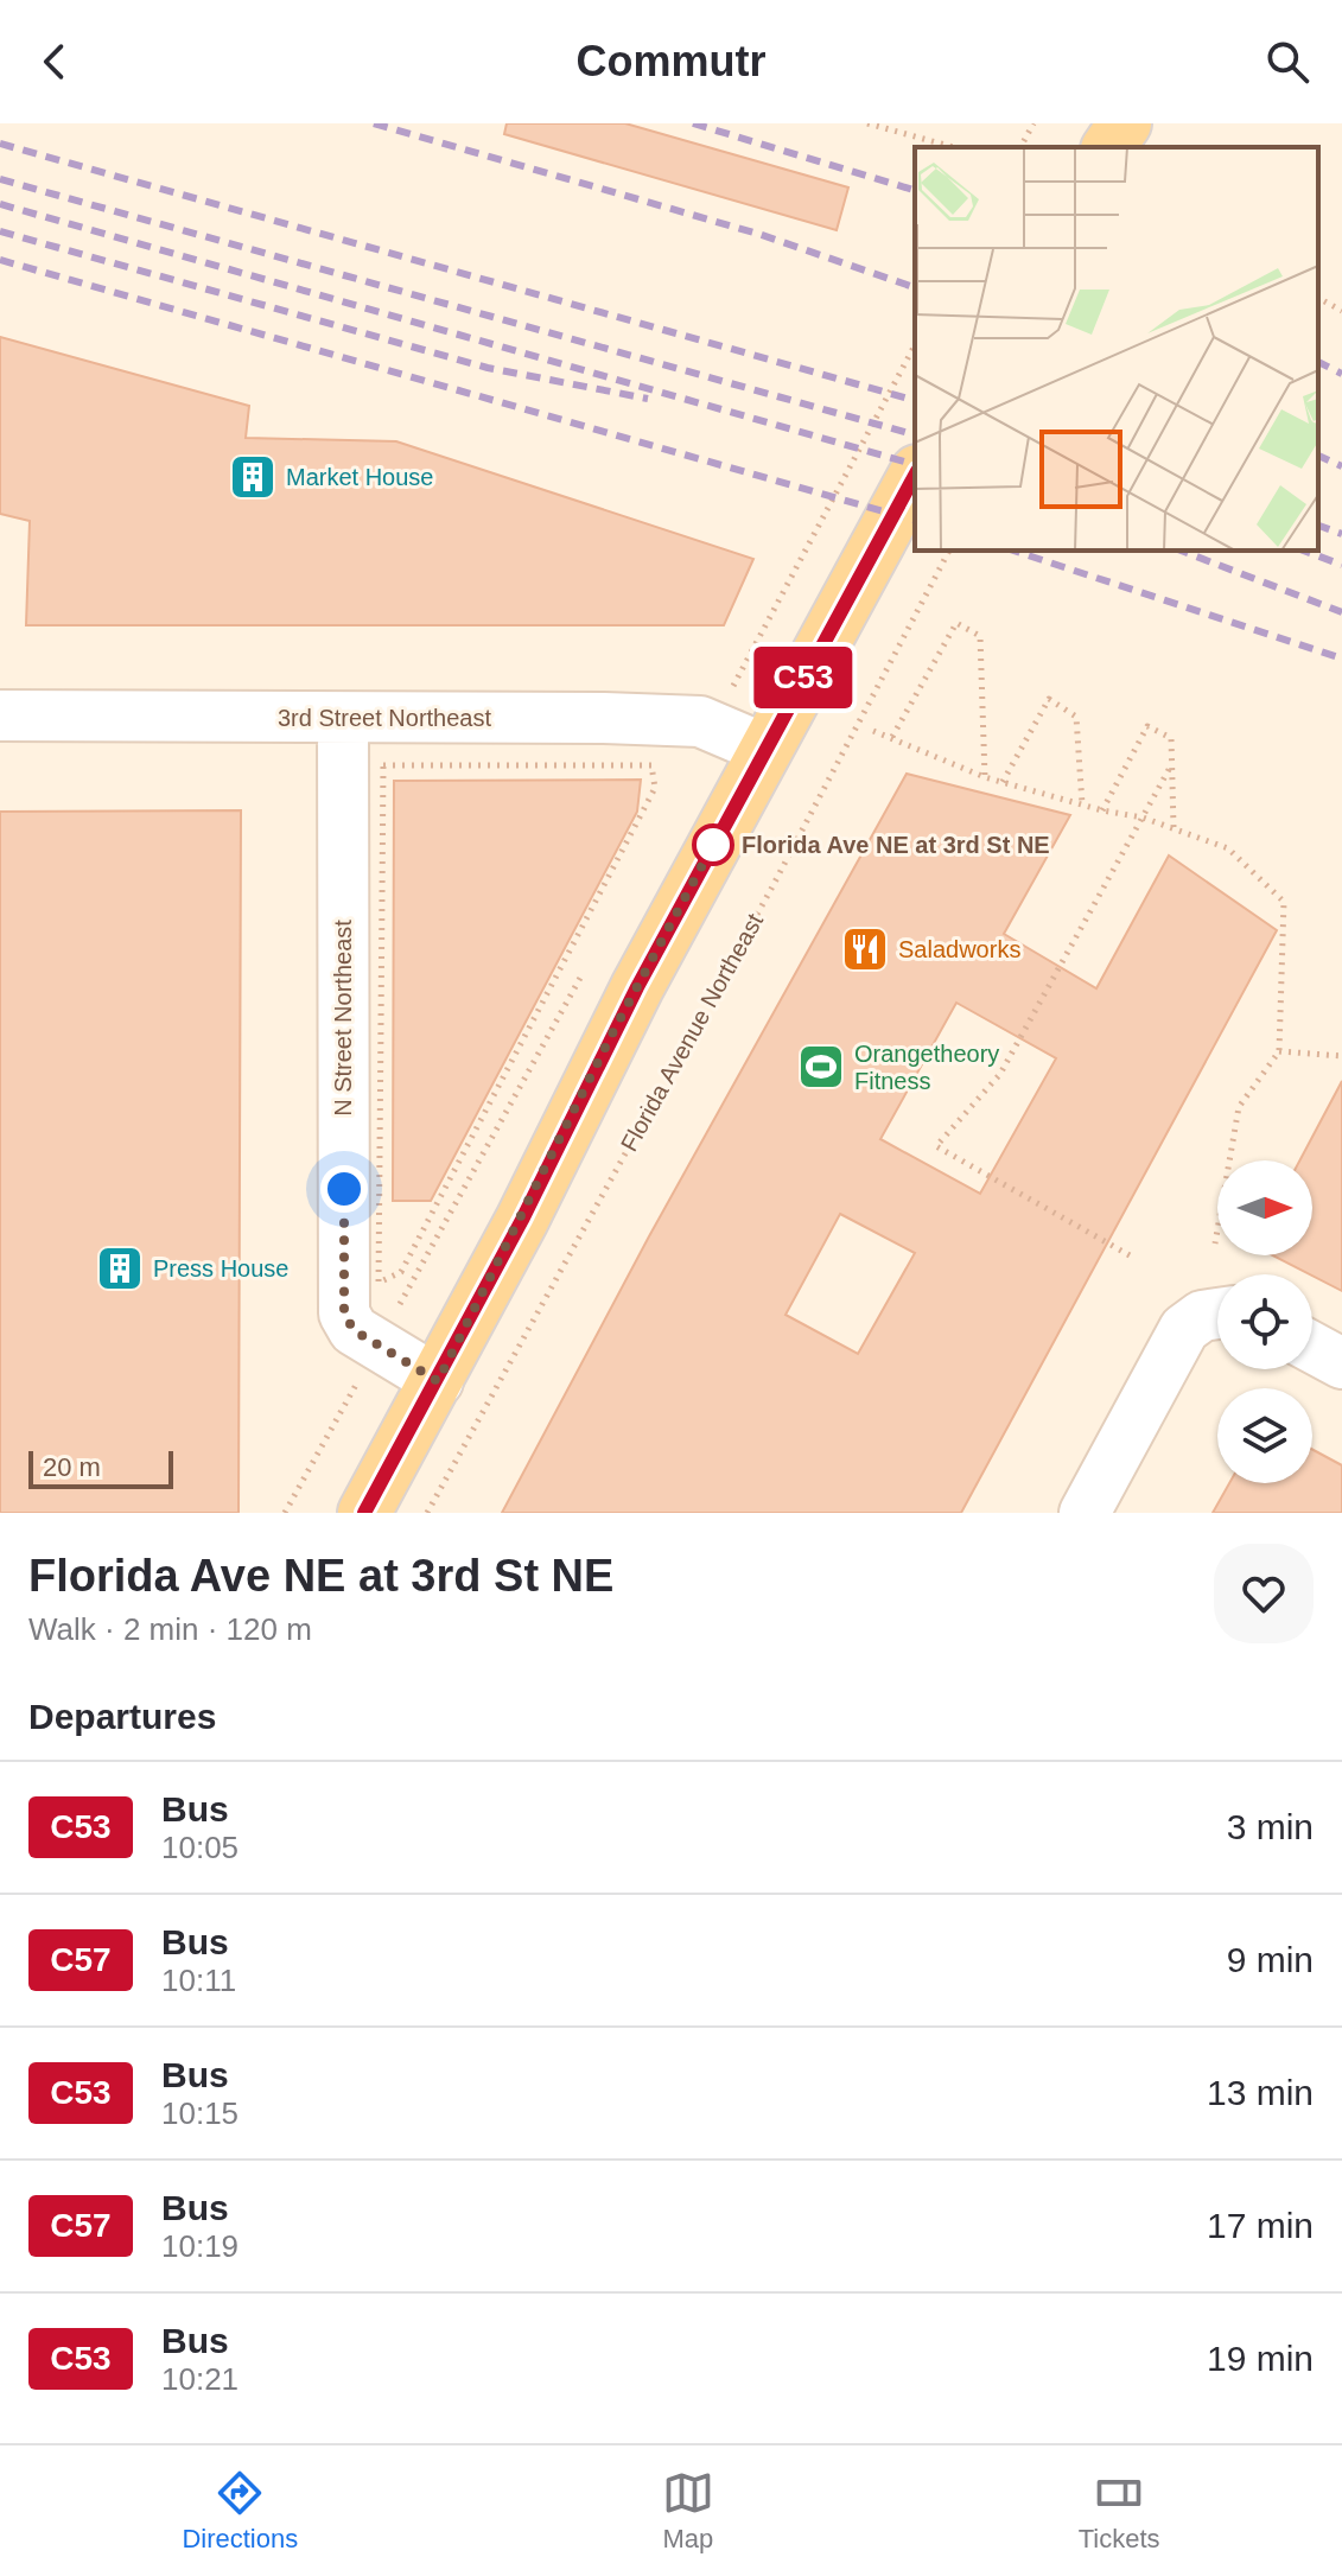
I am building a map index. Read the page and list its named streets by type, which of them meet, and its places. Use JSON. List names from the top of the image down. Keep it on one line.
{"streets":{"street":["3rd Street Northeast","N Street Northeast"],"path":["Florida Avenue Northeast"]},"crossings":[["3rd Street Northeast","N Street Northeast"]],"places":{"building":["Market House","Press House"],"other":["Florida Ave NE at 3rd St NE"],"restaurant":["Saladworks"],"sports":["Orangetheory Fitness"]},"lines":["bus line C53"],"scale_bar":"20 m","north":"right","page":{"header":"Commutr","on_map":"C53","scale":"20 m","heading":[["Florida Ave NE at 3rd St NE","Walk · 2 min · 120 m"],"Departures"],"list":[{"mark":"C53","name":"Bus","note":"10:05","value":"3 min"},{"mark":"C57","name":"Bus","note":"10:11","value":"9 min"},{"mark":"C53","name":"Bus","note":"10:15","value":"13 min"},{"mark":"C57","name":"Bus","note":"10:19","value":"17 min"},{"mark":"C53","name":"Bus","note":"10:21","value":"19 min"}],"tabs":["Directions","Map","Tickets"]}}
